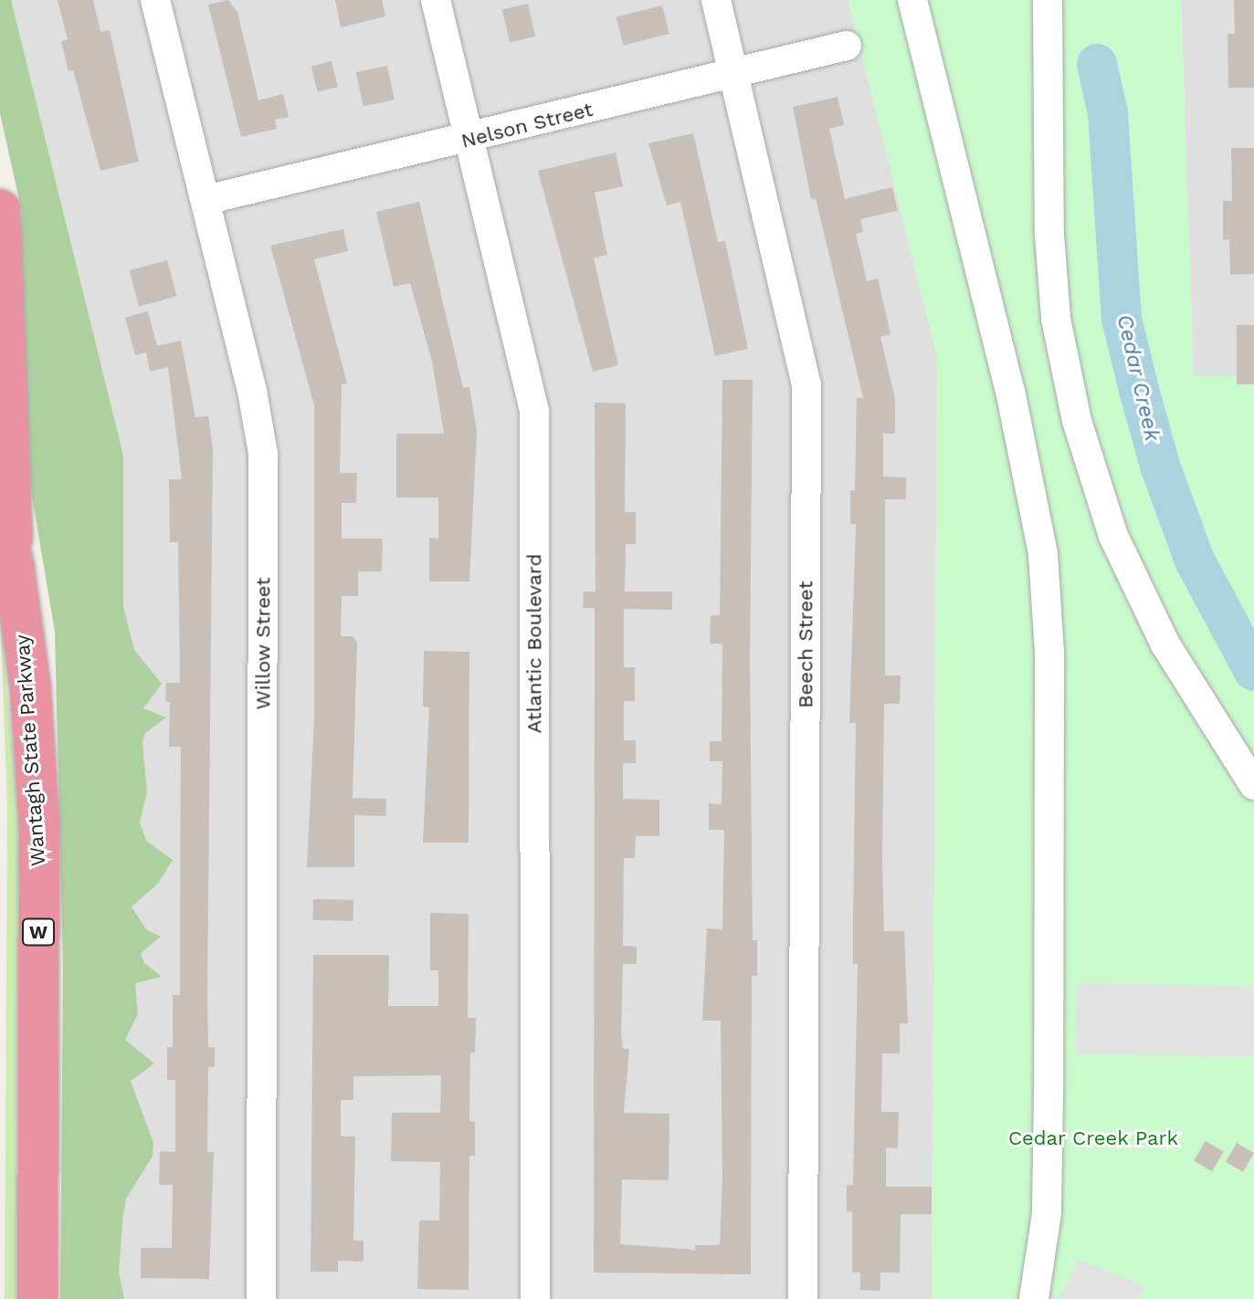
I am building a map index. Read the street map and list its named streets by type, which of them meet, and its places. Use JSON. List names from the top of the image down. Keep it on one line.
{"streets":{"highway":["Wantagh State Parkway","W"],"street":["Nelson Street","Willow Street","Atlantic Boulevard","Beech Street"]},"crossings":[["Nelson Street","Willow Street"],["Nelson Street","Atlantic Boulevard"],["Nelson Street","Beech Street"]],"water":["Cedar Creek"],"parks":["Cedar Creek Park"]}
